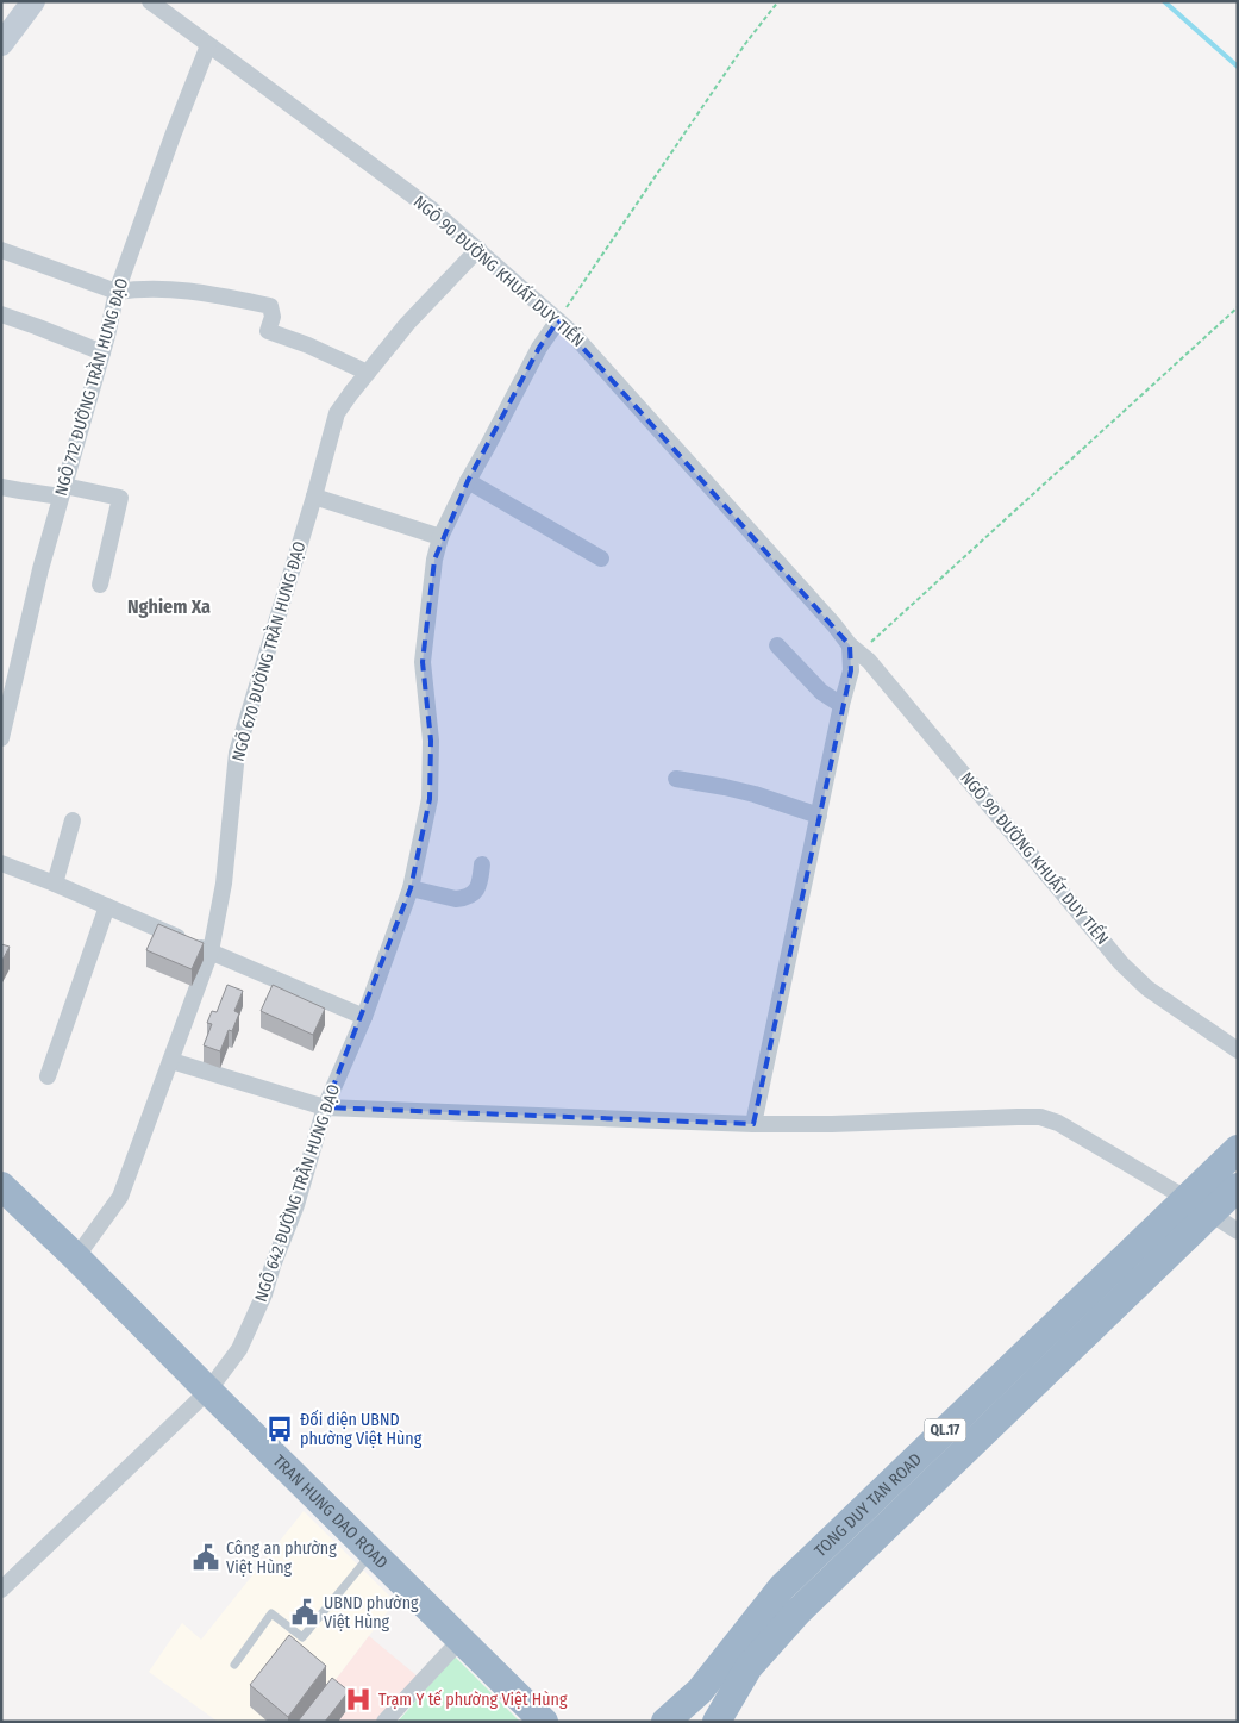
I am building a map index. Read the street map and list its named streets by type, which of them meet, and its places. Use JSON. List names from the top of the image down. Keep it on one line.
{"streets":{"highway":["QL.17","TONG DUY TAN ROAD","TRAN HUNG DAO ROAD"],"street":["NGÕ 90 ĐƯỜNG KHUẤT DUY TIẾN","NGÕ 712 ĐƯỜNG TRẦN HƯNG ĐẠO","NGÕ 670 ĐƯỜNG TRẦN HƯNG ĐẠO","NGÕ 642 ĐƯỜNG TRẦN HƯNG ĐẠO"]},"crossings":[["NGÕ 90 ĐƯỜNG KHUẤT DUY TIẾN","NGÕ 712 ĐƯỜNG TRẦN HƯNG ĐẠO"],["NGÕ 90 ĐƯỜNG KHUẤT DUY TIẾN","NGÕ 670 ĐƯỜNG TRẦN HƯNG ĐẠO"],["NGÕ 90 ĐƯỜNG KHUẤT DUY TIẾN","NGÕ 642 ĐƯỜNG TRẦN HƯNG ĐẠO"],["NGÕ 670 ĐƯỜNG TRẦN HƯNG ĐẠO","TRAN HUNG DAO ROAD"],["NGÕ 642 ĐƯỜNG TRẦN HƯNG ĐẠO","TRAN HUNG DAO ROAD"]],"districts":["Nghiem Xa"],"places":{"bus stop":["Đối diện UBND phường Việt Hùng"],"public building":["Công an phường Việt Hùng","UBND phường Việt Hùng"],"hospital":["Trạm Y tế phường Việt Hùng"]}}
